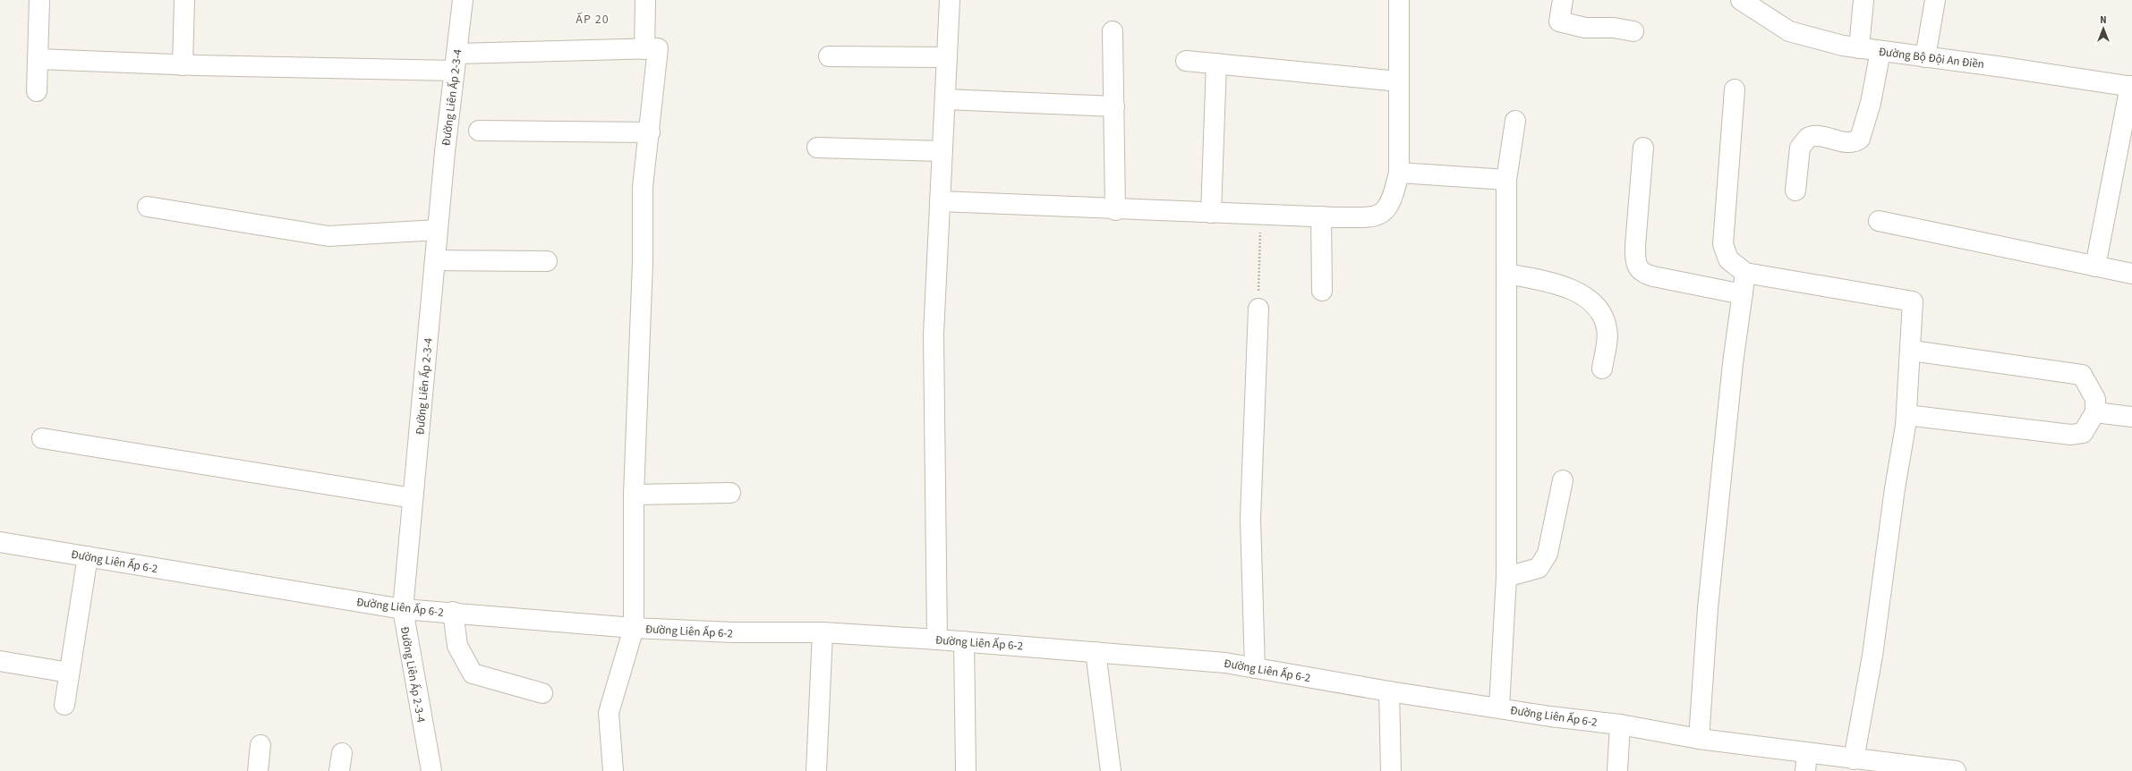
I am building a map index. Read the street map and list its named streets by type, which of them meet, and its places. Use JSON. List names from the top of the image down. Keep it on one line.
{"streets":{"street":["Đường Bộ Đội An Điền","Đường Liên Ấp 2-3-4","Đường Liên Ấp 6-2"]},"crossings":[["Đường Liên Ấp 2-3-4","Đường Liên Ấp 6-2"]],"districts":["ẤP 20"],"north":"top"}
